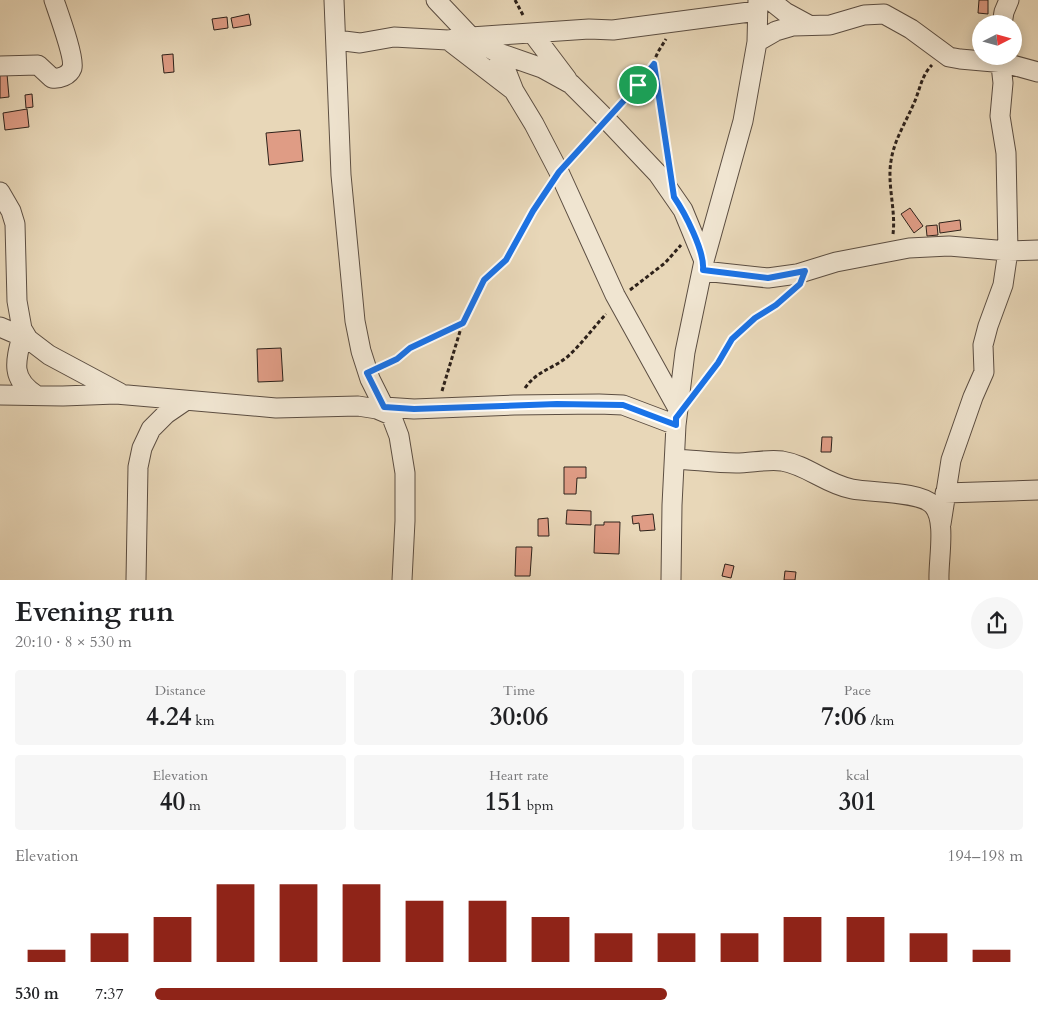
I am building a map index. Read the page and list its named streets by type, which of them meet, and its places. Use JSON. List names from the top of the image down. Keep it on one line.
{"north":"right","page":{"heading":["Evening run","20:10 · 8 × 530 m"],"stats":[["Distance","4.24 km"],["Time","30:06"],["Pace","7:06 /km"],["Elevation","40 m"],["Heart rate","151 bpm"],["kcal","301"]],"chart":["Elevation","194–198 m"],"list":[{"name":"530 m","note":"7:37"}]}}
